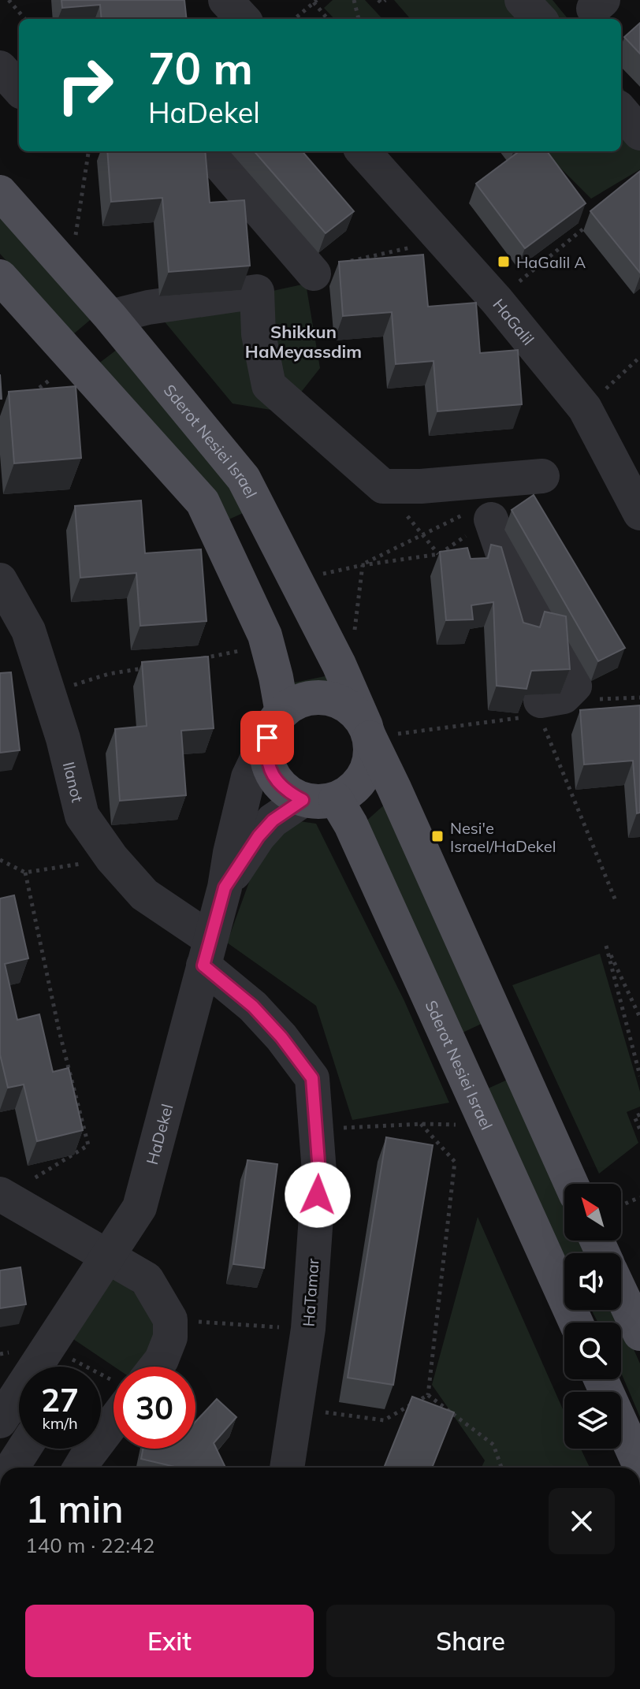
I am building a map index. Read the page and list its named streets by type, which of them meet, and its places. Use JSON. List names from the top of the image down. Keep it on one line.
{"streets":{"main road":["Sderot Nesiei Israel"],"street":["HaGalil","Ilanot","HaDekel","HaTamar"]},"crossings":[["Sderot Nesiei Israel","HaDekel"],["Ilanot","HaDekel"],["Ilanot","HaTamar"],["HaDekel","HaTamar"]],"districts":["Shikkun HaMeyassdim"],"places":{"transit":["HaGalil A","Nesi'e Israel/HaDekel"]},"north":"top left","page":{"turn":["70 m","HaDekel"],"speed":"27 km/h","limit":"30","heading":["1 min","140 m · 22:42"],"buttons":["Exit","Share"]}}
